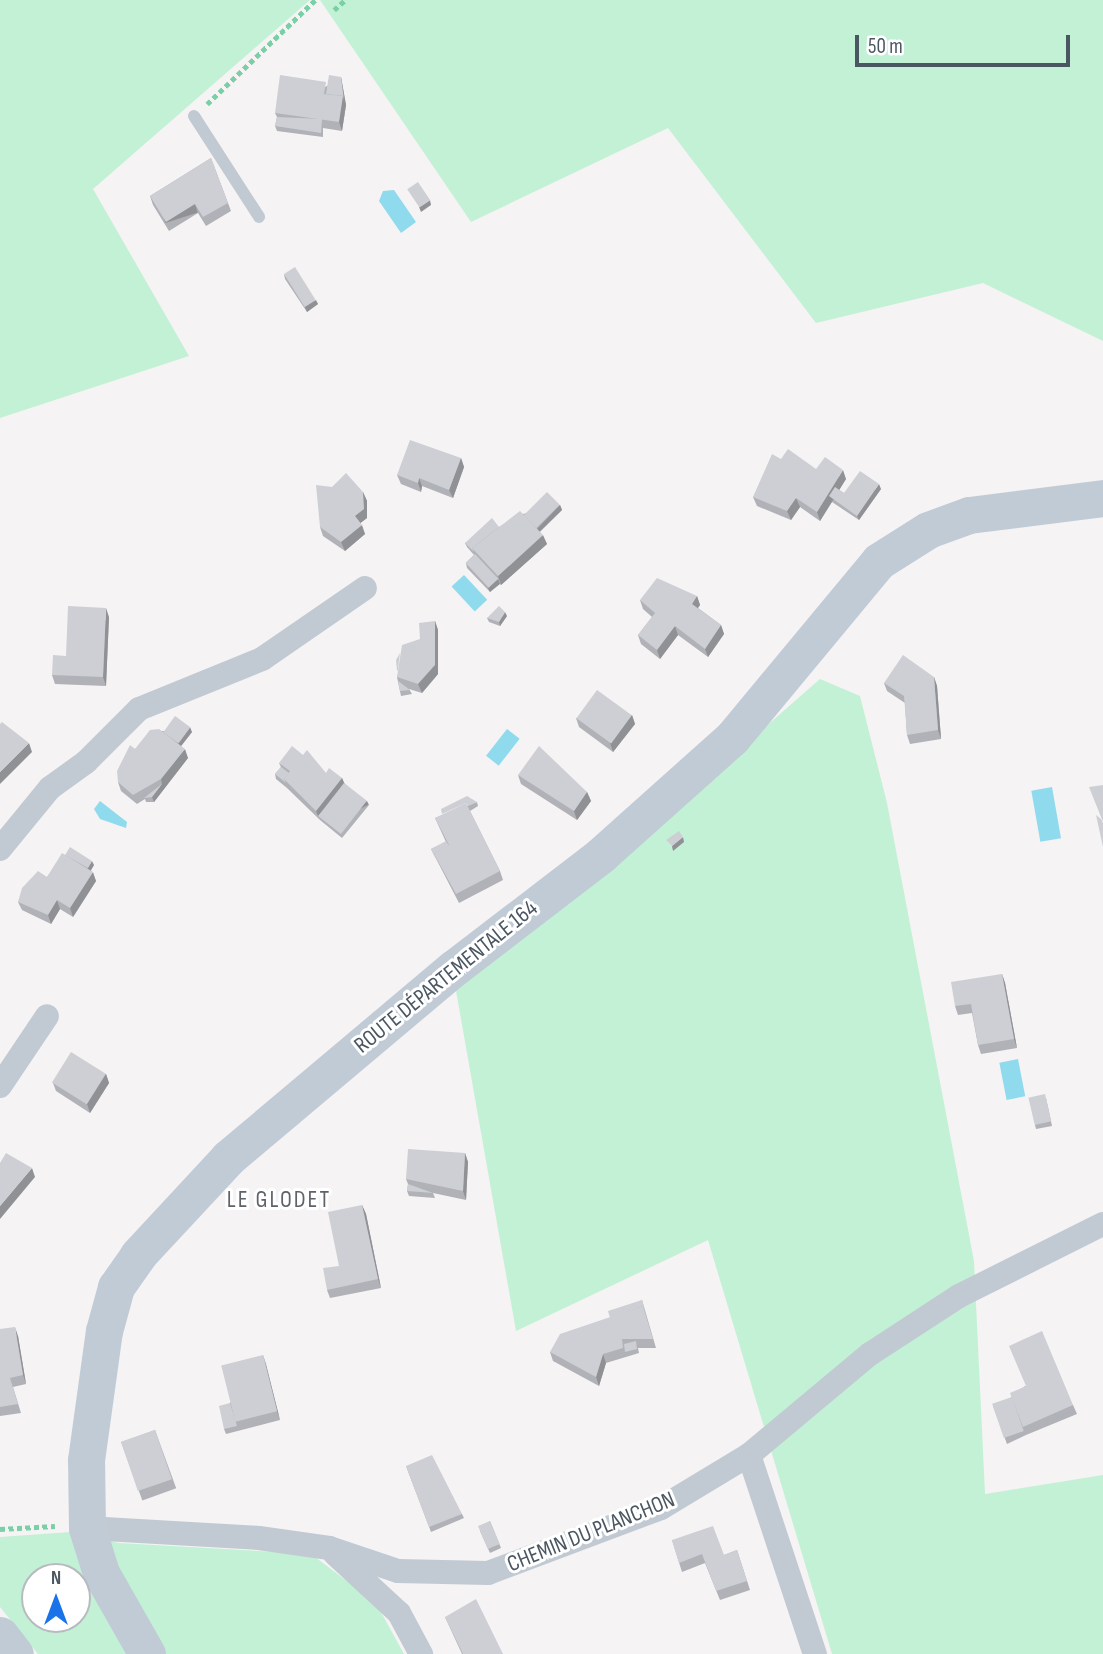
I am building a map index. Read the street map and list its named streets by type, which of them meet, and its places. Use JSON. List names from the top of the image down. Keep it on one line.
{"streets":{"street":["ROUTE DÉPARTEMENTALE 164","CHEMIN DU PLANCHON"]},"crossings":[["ROUTE DÉPARTEMENTALE 164","CHEMIN DU PLANCHON"]],"districts":["LE GLODET"],"scale_bar":"50 m","north":"top"}
